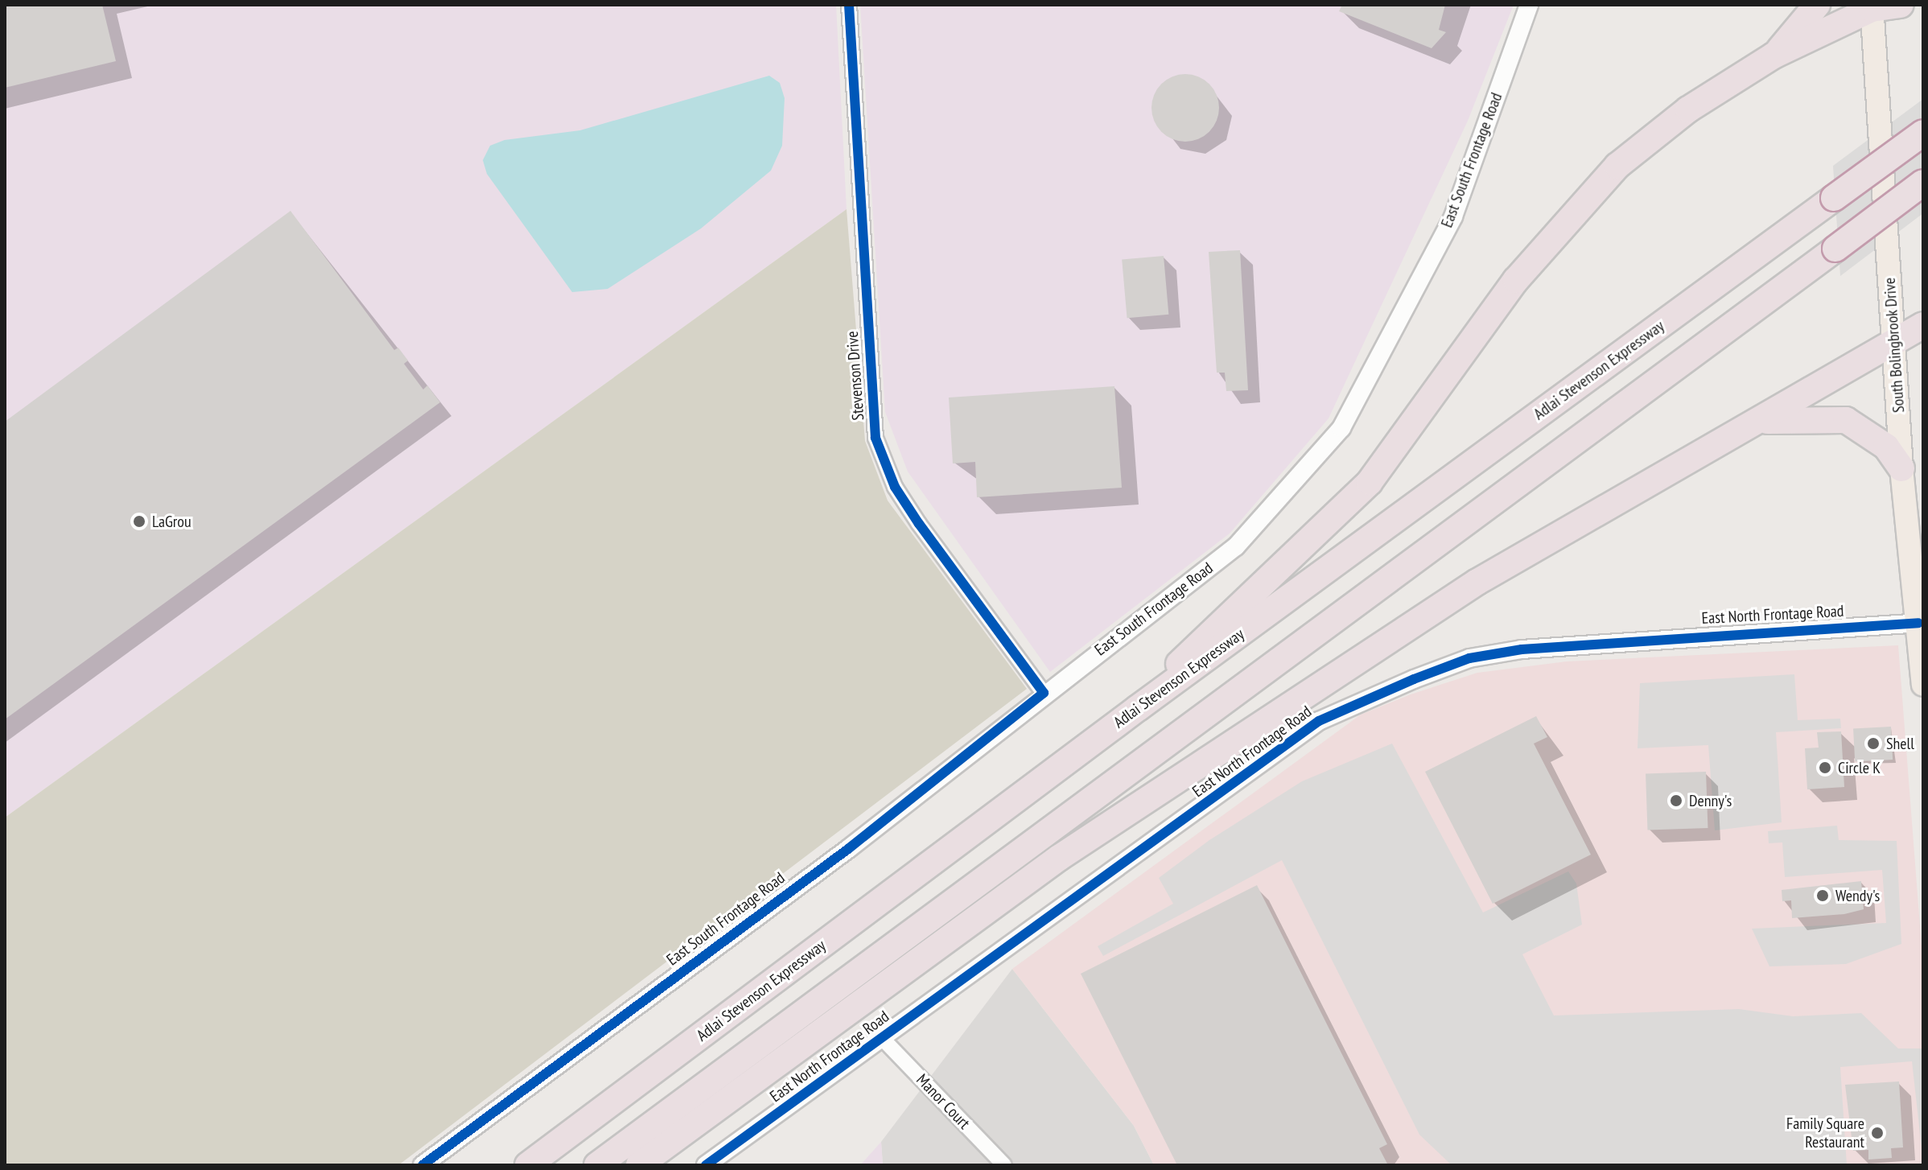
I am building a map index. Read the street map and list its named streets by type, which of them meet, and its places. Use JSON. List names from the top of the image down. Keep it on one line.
{"streets":{"highway":["Adlai Stevenson Expressway"],"main road":["South Bolingbrook Drive"],"street":["East South Frontage Road","Stevenson Drive","East North Frontage Road","Manor Court"]},"crossings":[["East South Frontage Road","Stevenson Drive"],["South Bolingbrook Drive","East North Frontage Road"],["East North Frontage Road","Manor Court"]],"places":["LaGrou","Shell","Circle K","Denny's","Wendy's","Family Square Restaurant"]}
